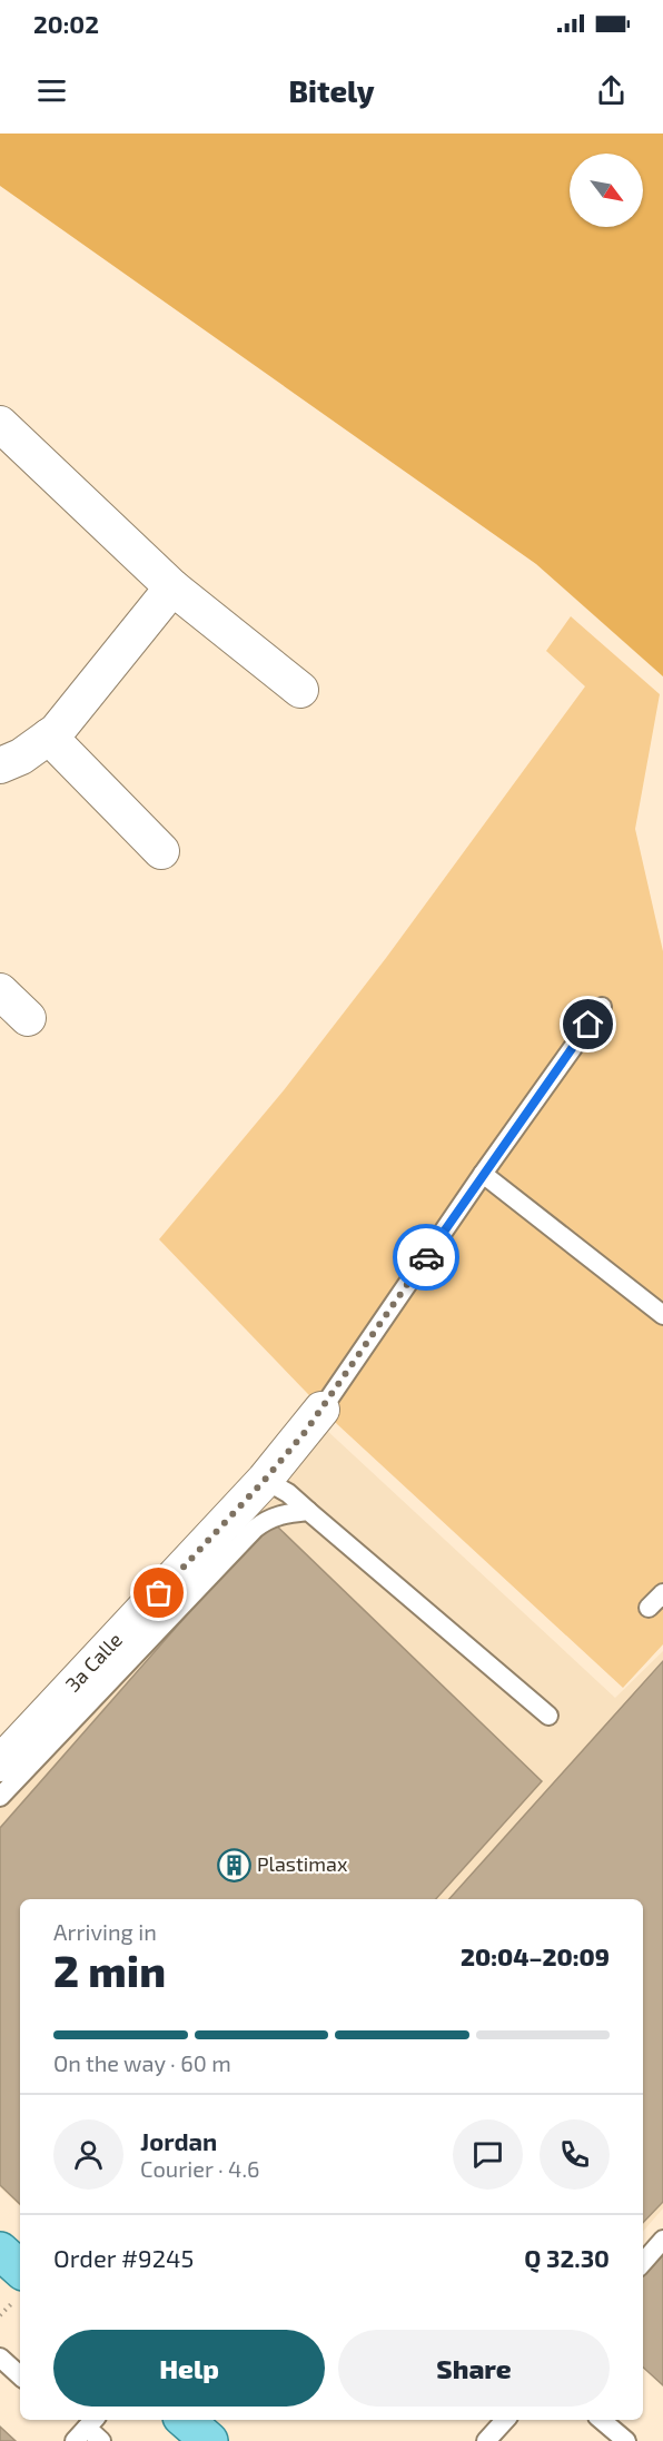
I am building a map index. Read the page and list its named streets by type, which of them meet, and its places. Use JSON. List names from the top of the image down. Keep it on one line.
{"streets":{"street":["3a Calle"]},"places":{"building":["Plastimax"]},"north":"bottom right","page":{"status":"20:02","header":"Bitely","heading":["2 min","Arriving in","20:04–20:09"],"panel":["Jordan","Courier · 4.6","Order #9245","Q 32.30"],"bar":"On the way · 60 m","buttons":["Help","Share"]}}
